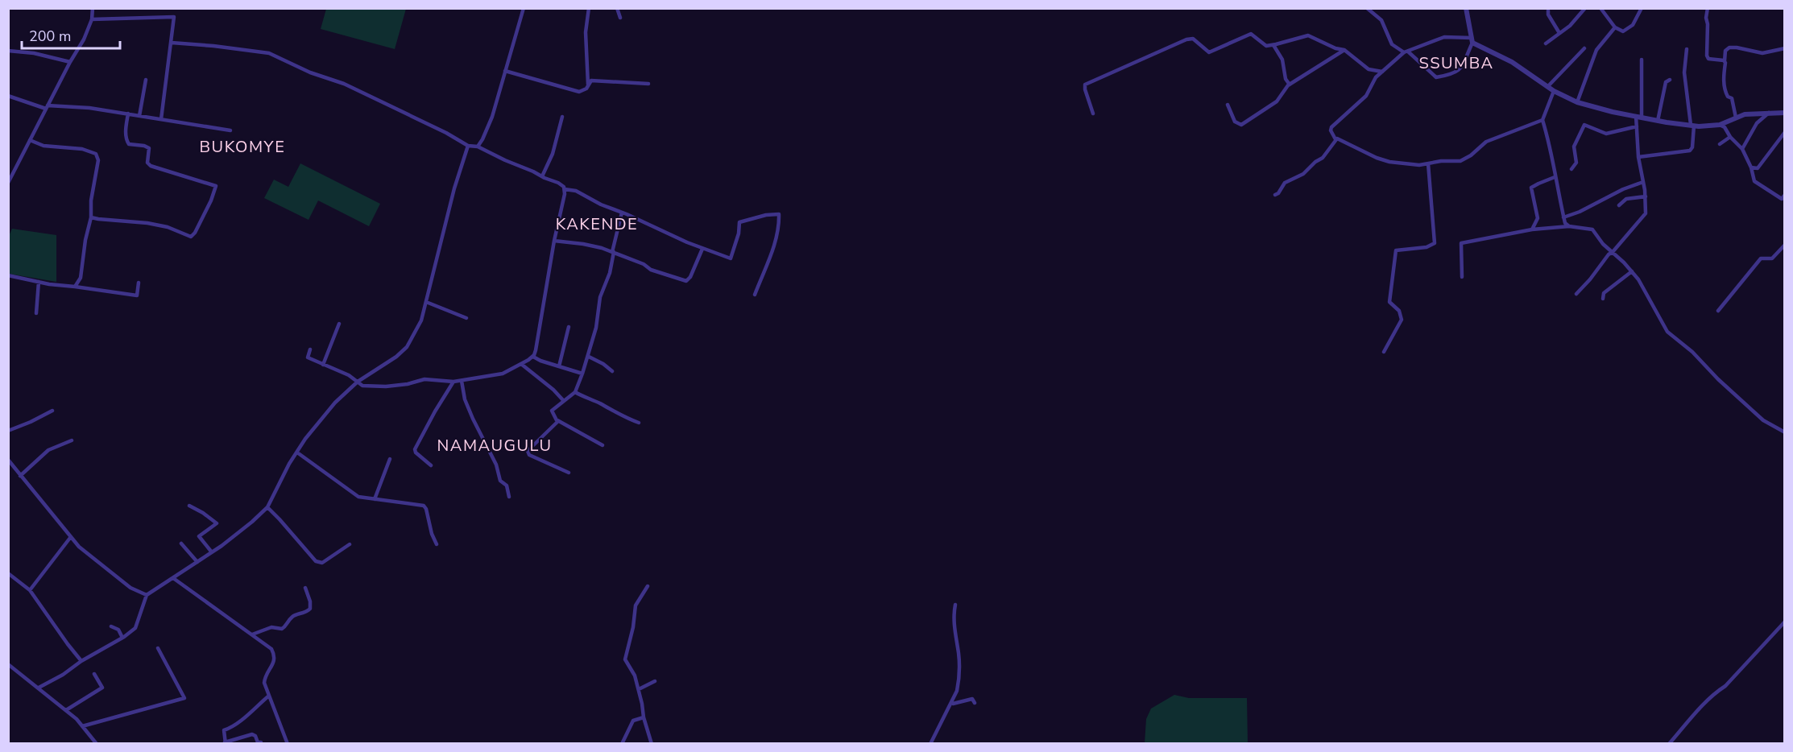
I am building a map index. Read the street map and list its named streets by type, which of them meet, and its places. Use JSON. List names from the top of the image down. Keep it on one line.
{"districts":["SSUMBA","BUKOMYE","KAKENDE","NAMAUGULU"],"scale_bar":"200 m"}
